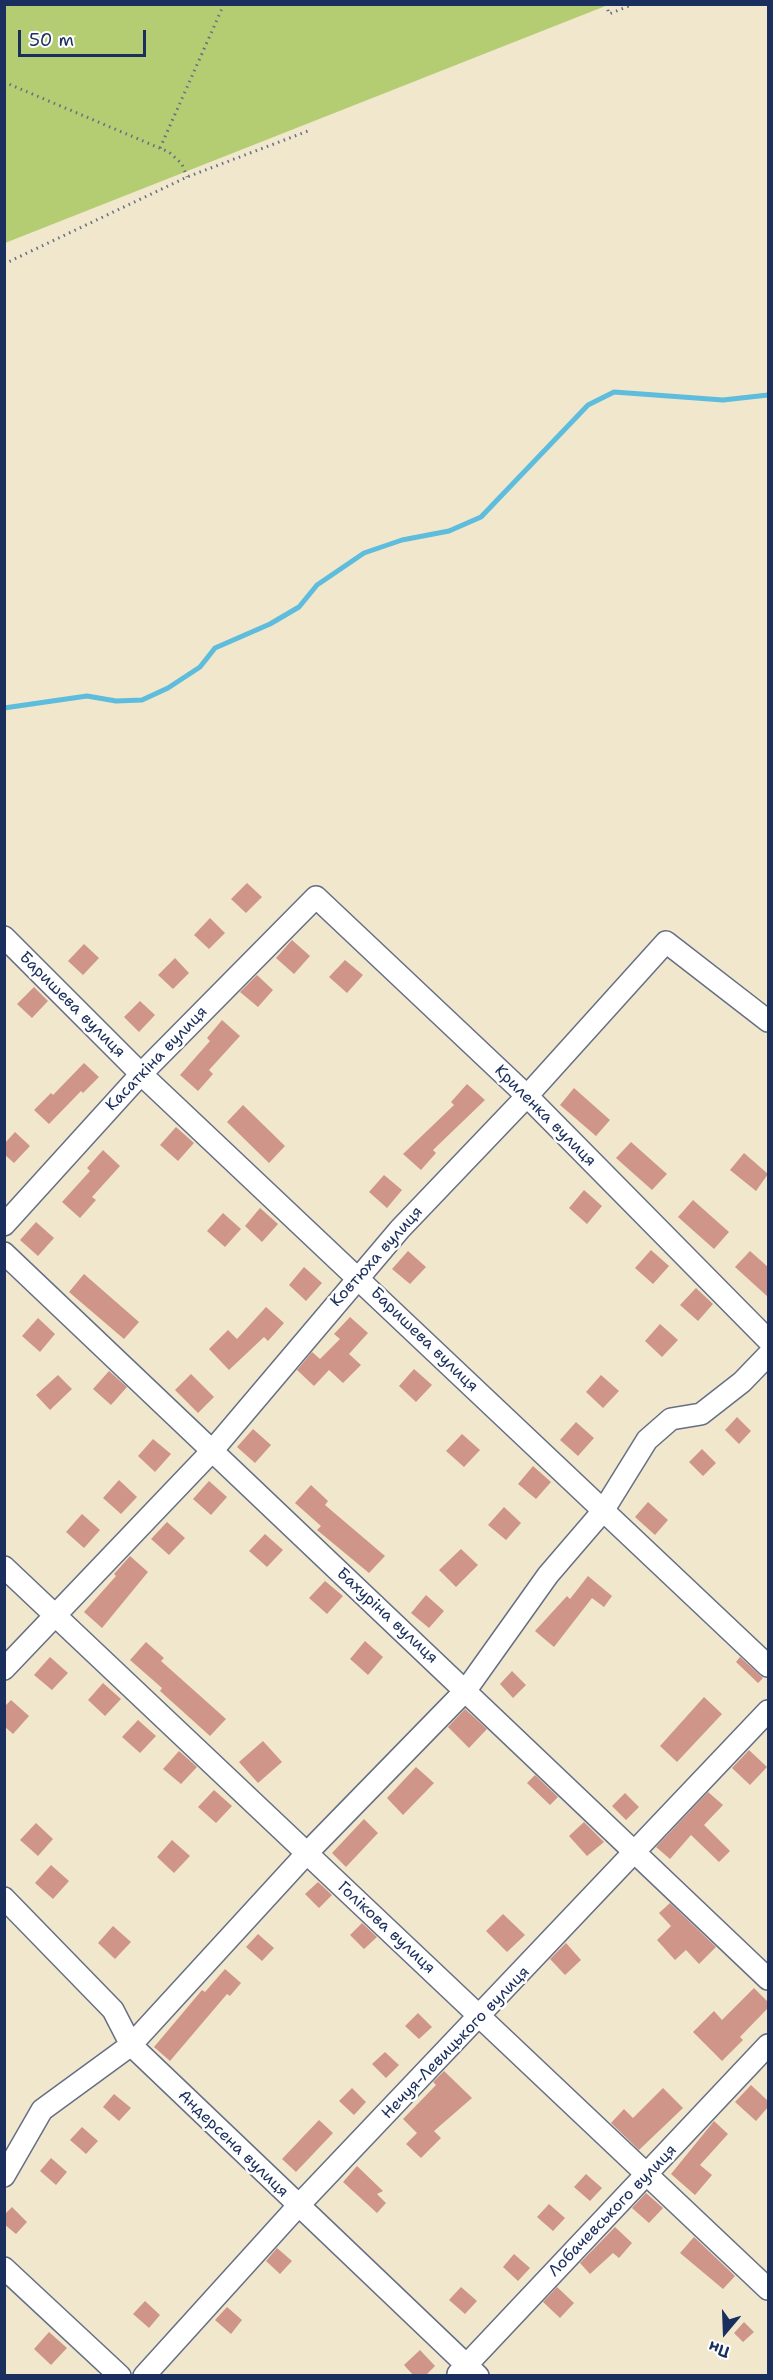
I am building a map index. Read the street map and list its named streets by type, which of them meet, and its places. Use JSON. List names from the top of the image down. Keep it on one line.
{"streets":{"street":["Баришева вулиця","Касаткіна вулиця","Криленка вулиця","Ковтюха вулиця","Бахуріна вулиця","Голікова вулиця","Нечуя-Левицького вулиця","Андерсена вулиця","Лобачевського вулиця"]},"crossings":[["Баришева вулиця","Касаткіна вулиця"],["Баришева вулиця","Ковтюха вулиця"],["Касаткіна вулиця","Криленка вулиця"],["Криленка вулиця","Ковтюха вулиця"],["Ковтюха вулиця","Бахуріна вулиця"],["Ковтюха вулиця","Голікова вулиця"],["Бахуріна вулиця","Нечуя-Левицького вулиця"],["Голікова вулиця","Нечуя-Левицького вулиця"],["Голікова вулиця","Лобачевського вулиця"],["Нечуя-Левицького вулиця","Андерсена вулиця"],["Андерсена вулиця","Лобачевського вулиця"]],"scale_bar":"50 m","north":"bottom"}
